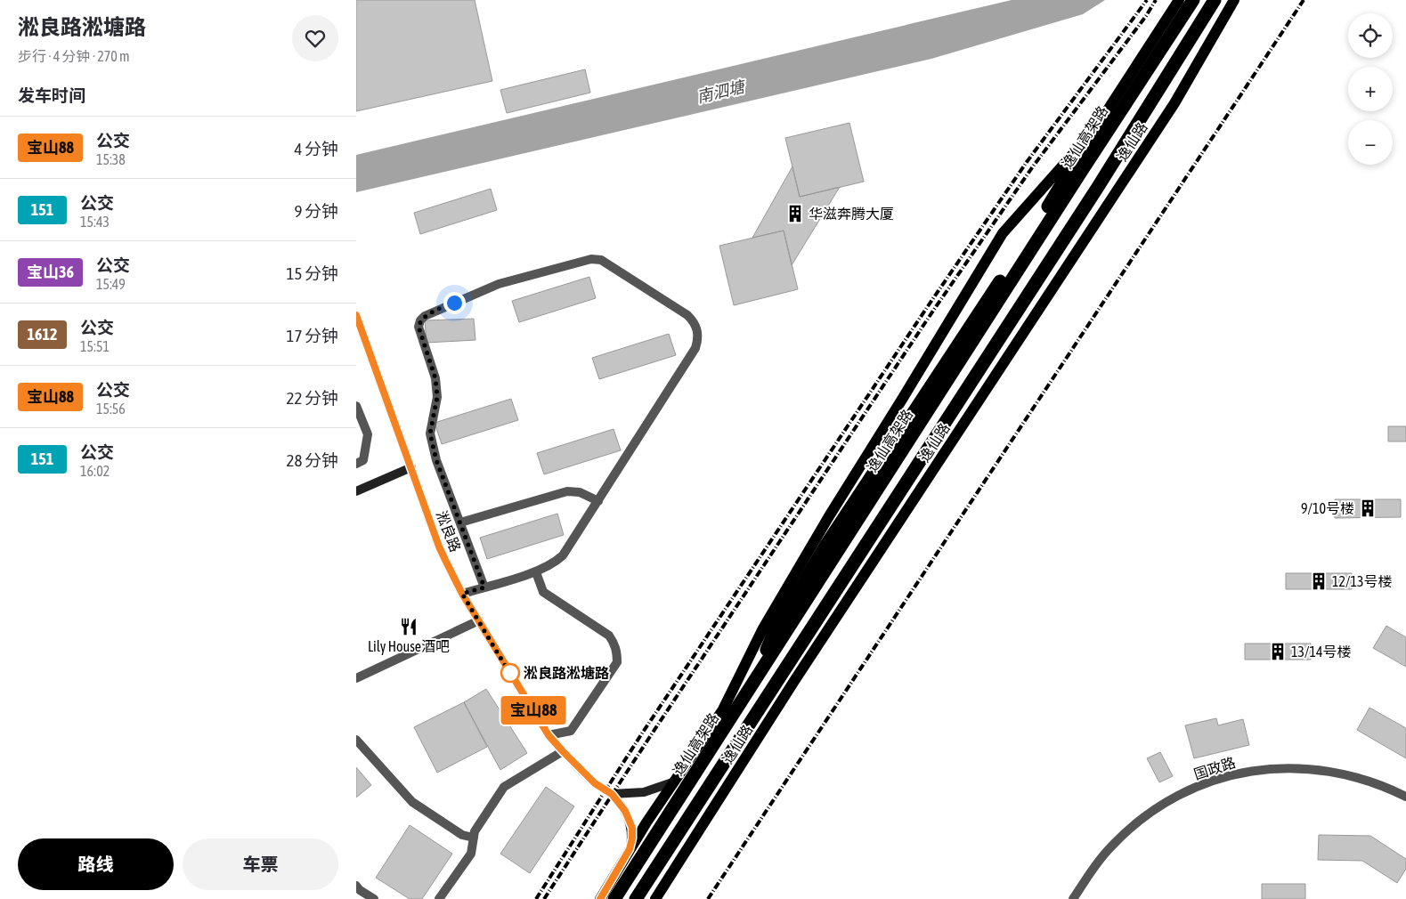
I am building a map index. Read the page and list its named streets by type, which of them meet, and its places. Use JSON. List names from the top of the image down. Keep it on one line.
{"streets":{"highway":["逸仙高架路"],"main road":["逸仙路"],"street":["淞良路","国政路"]},"crossings":[["逸仙高架路","逸仙路"],["逸仙路","淞良路"]],"water":["南泗塘"],"places":{"building":["华滋奔腾大厦","9/10号楼","12/13号楼","13/14号楼"],"restaurant":["Lily House酒吧"],"other":["淞良路淞塘路"]},"lines":["bus line 宝山88"],"page":{"heading":[["淞良路淞塘路","步行 · 4 分钟 · 270 m"],"发车时间"],"on_map":"宝山88","map_buttons":["+","−"],"list":[{"mark":"宝山88","name":"公交","note":"15:38","value":"4 分钟"},{"mark":"151","name":"公交","note":"15:43","value":"9 分钟"},{"mark":"宝山36","name":"公交","note":"15:49","value":"15 分钟"},{"mark":"1612","name":"公交","note":"15:51","value":"17 分钟"},{"mark":"宝山88","name":"公交","note":"15:56","value":"22 分钟"},{"mark":"151","name":"公交","note":"16:02","value":"28 分钟"}],"buttons":["路线","车票"]}}
